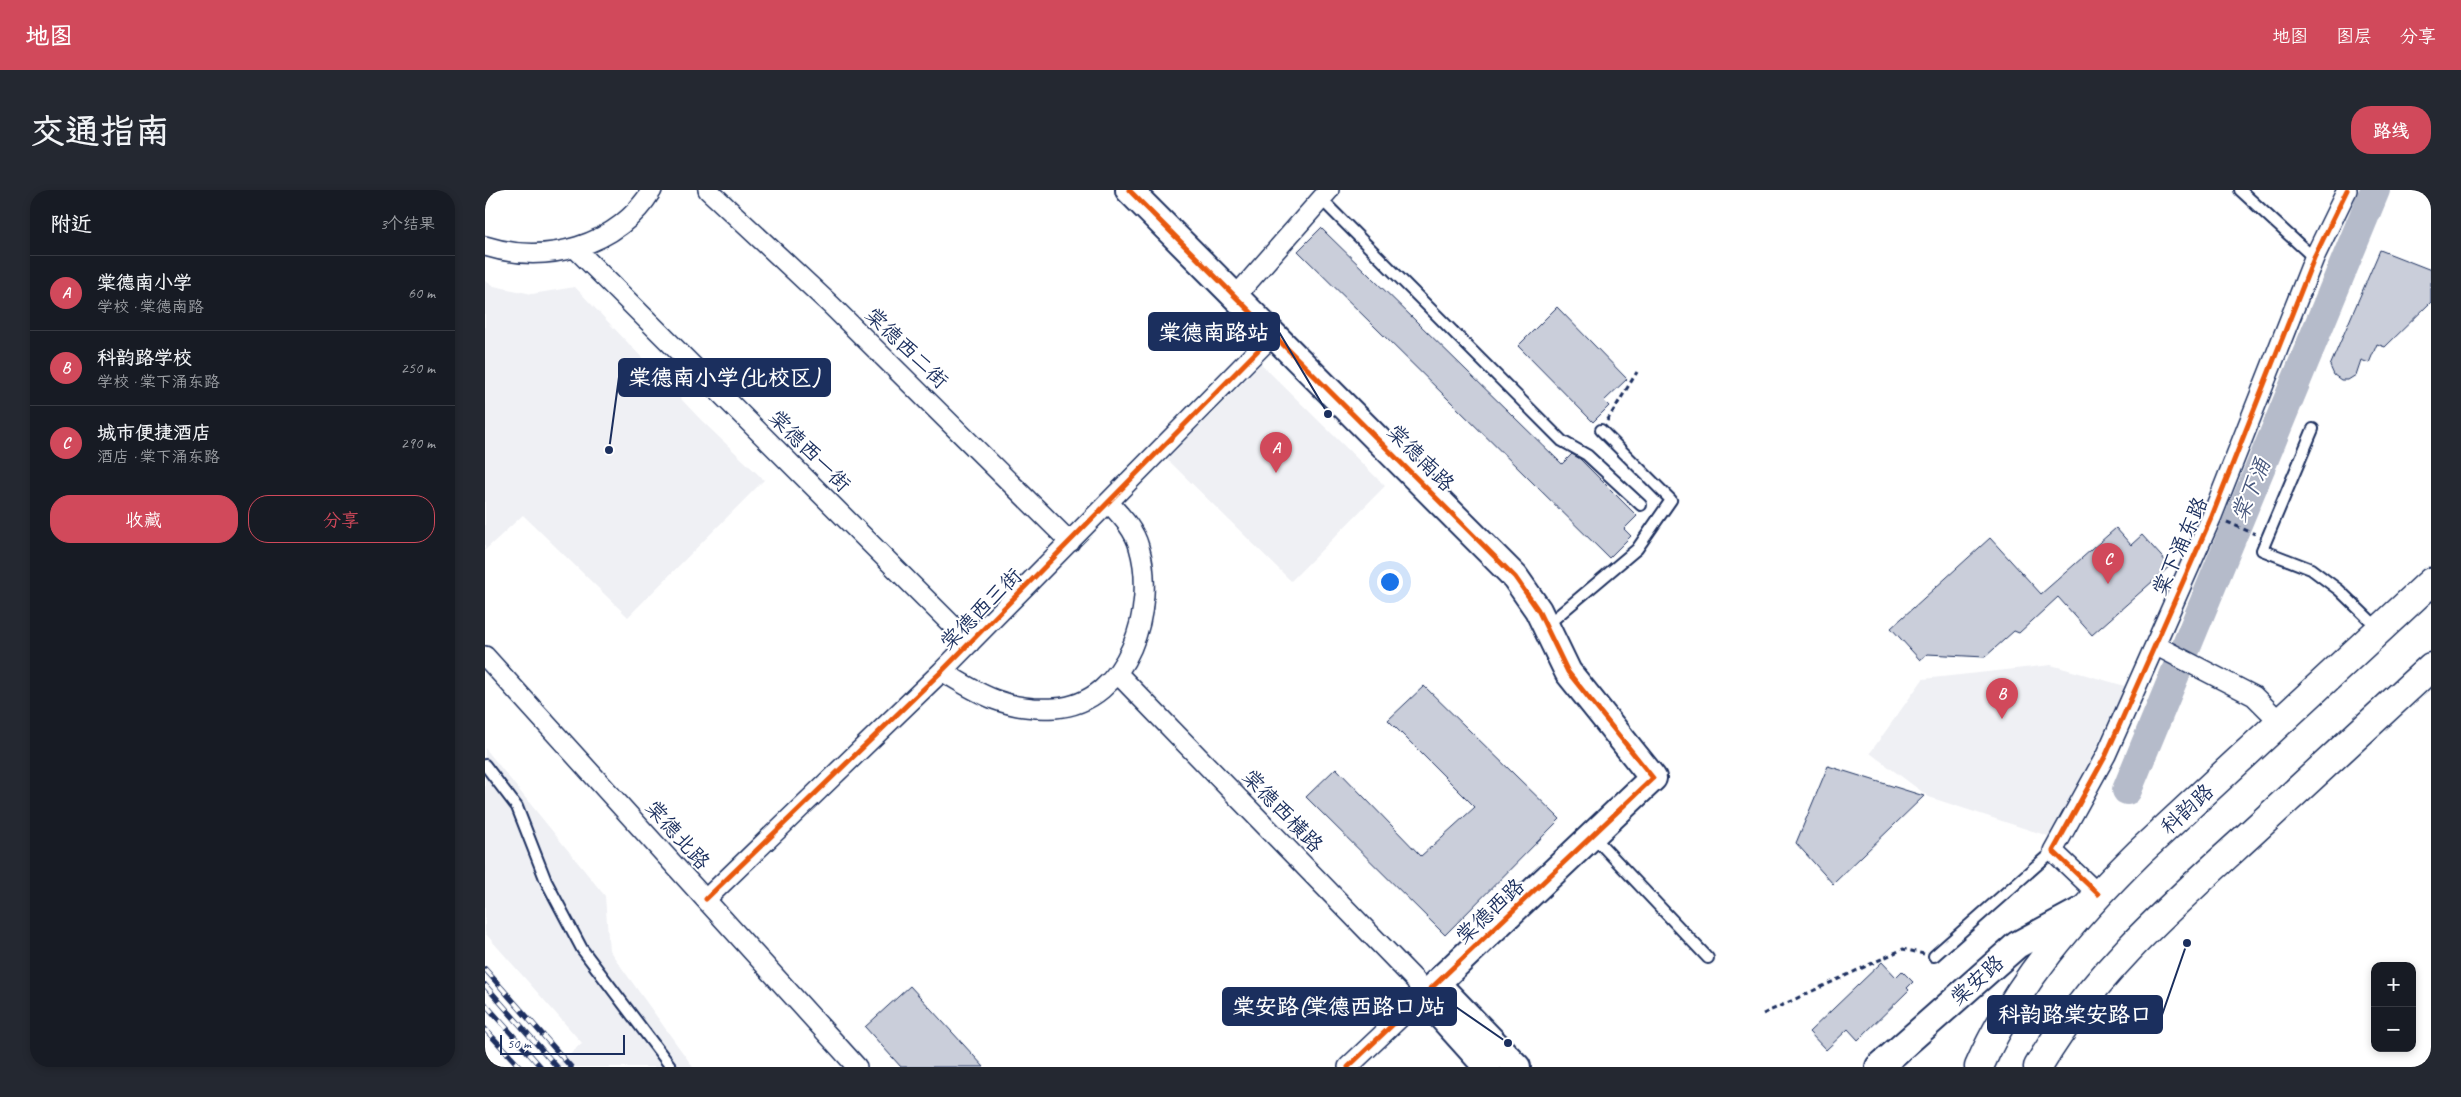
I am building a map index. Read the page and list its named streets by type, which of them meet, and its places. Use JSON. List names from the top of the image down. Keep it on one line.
{"streets":{"highway":["科韵路"],"street":["棠德西二街","棠德西一街","棠德南路","棠下涌东路","棠德西三街","棠德西横路","棠德北路","棠德西路","棠安路"]},"crossings":[["棠德西二街","棠德西三街"],["棠德西一街","棠德西三街"],["棠德南路","棠德西三街"],["棠德南路","棠德西路"],["棠德西三街","棠德北路"],["科韵路","棠安路"],["棠德西横路","棠德西路"]],"water":["棠下涌"],"places":["棠德南路站","棠德南小学(北校区)","科韵路棠安路口","棠安路(棠德西路口)站"],"scale_bar":"50 m","page":{"header":"地图","nav":["地图","图层","分享"],"buttons":["路线",["收藏","分享"]],"title":"交通指南","heading":["附近","3个结果"],"list":[{"mark":"A","name":"棠德南小学","note":"学校 · 棠德南路","value":"60 m"},{"mark":"B","name":"科韵路学校","note":"学校 · 棠下涌东路","value":"250 m"},{"mark":"C","name":"城市便捷酒店","note":"酒店 · 棠下涌东路","value":"290 m"}],"pins":["A","C","B"],"map_buttons":["+","−"],"scale":"50 m"}}
